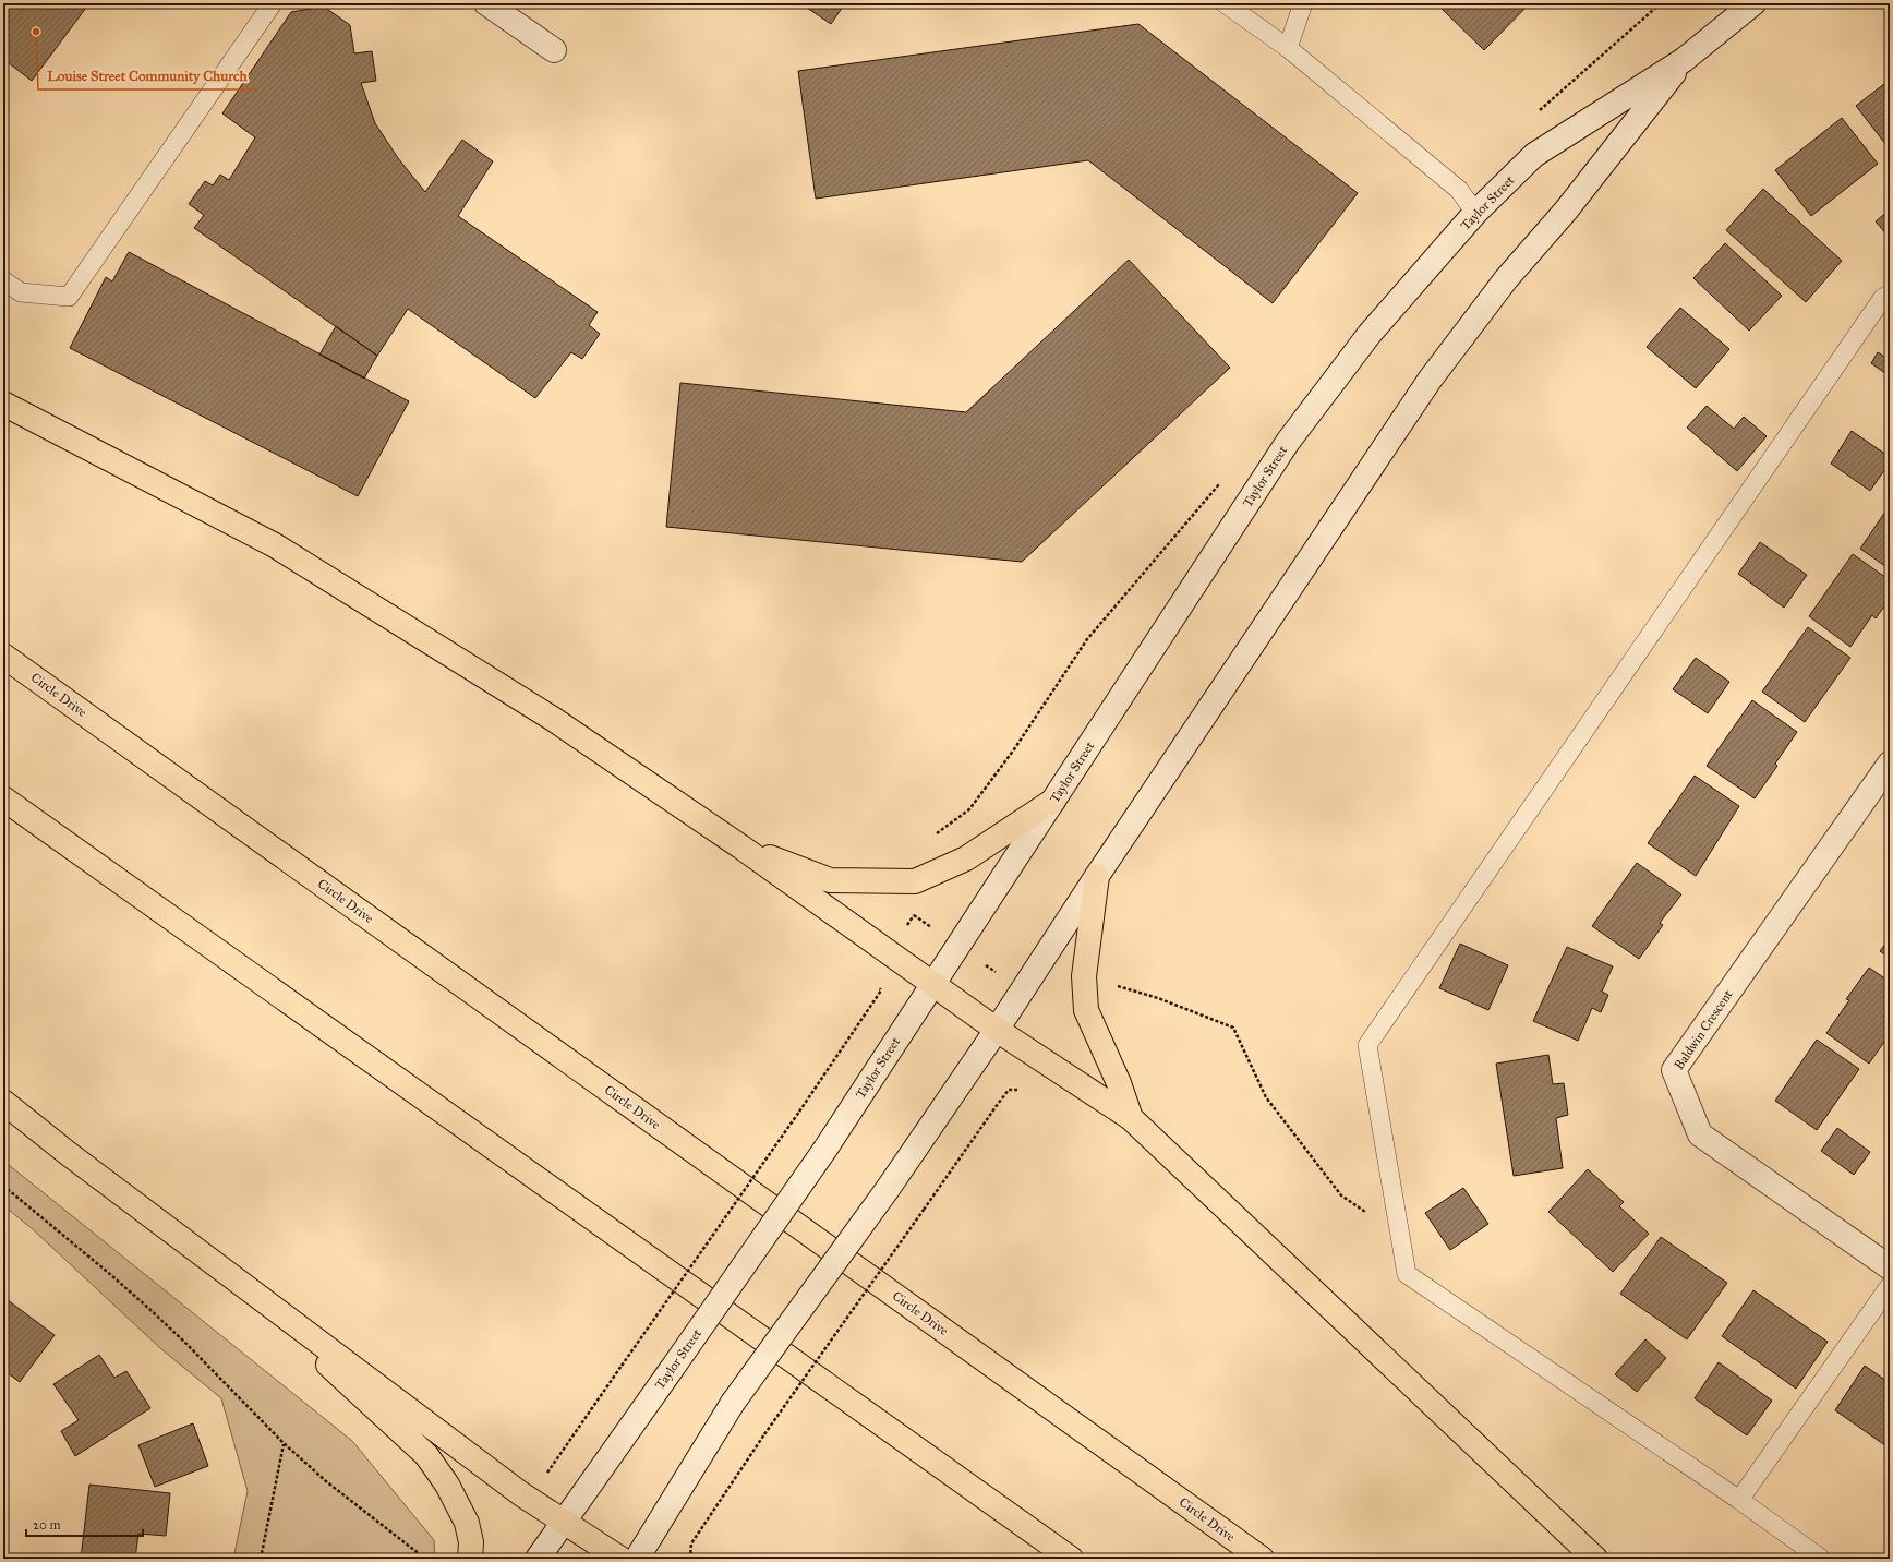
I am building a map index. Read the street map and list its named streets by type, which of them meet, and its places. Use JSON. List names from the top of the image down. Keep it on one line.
{"streets":{"highway":["Circle Drive"],"main road":["Taylor Street","Baldwin Crescent"]},"places":["Louise Street Community Church"],"scale_bar":"20 m"}
